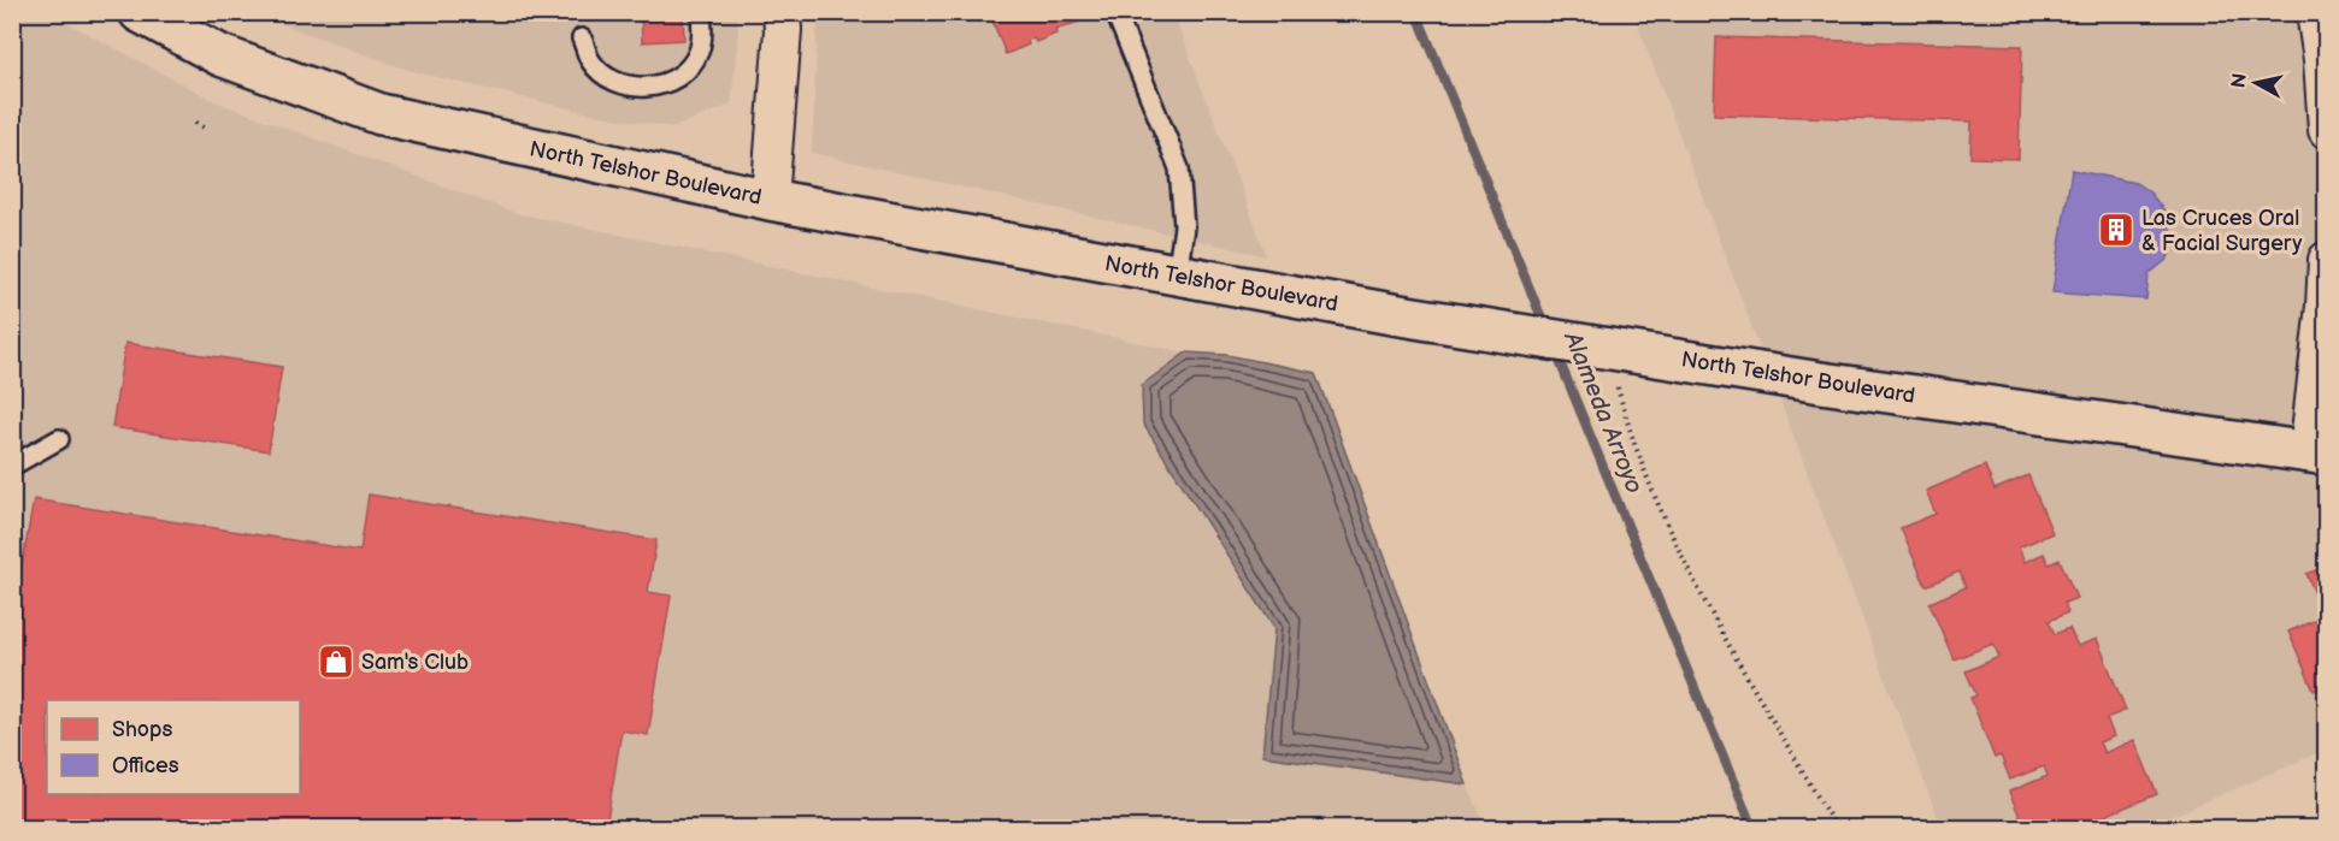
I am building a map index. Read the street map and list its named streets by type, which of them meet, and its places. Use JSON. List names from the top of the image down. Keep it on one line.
{"streets":{"main road":["North Telshor Boulevard"]},"water":["Alameda Arroyo"],"places":{"building":["Las Cruces Oral & Facial Surgery"],"shop":["Sam's Club"]},"legend":["Shops","Offices"],"north":"left"}
